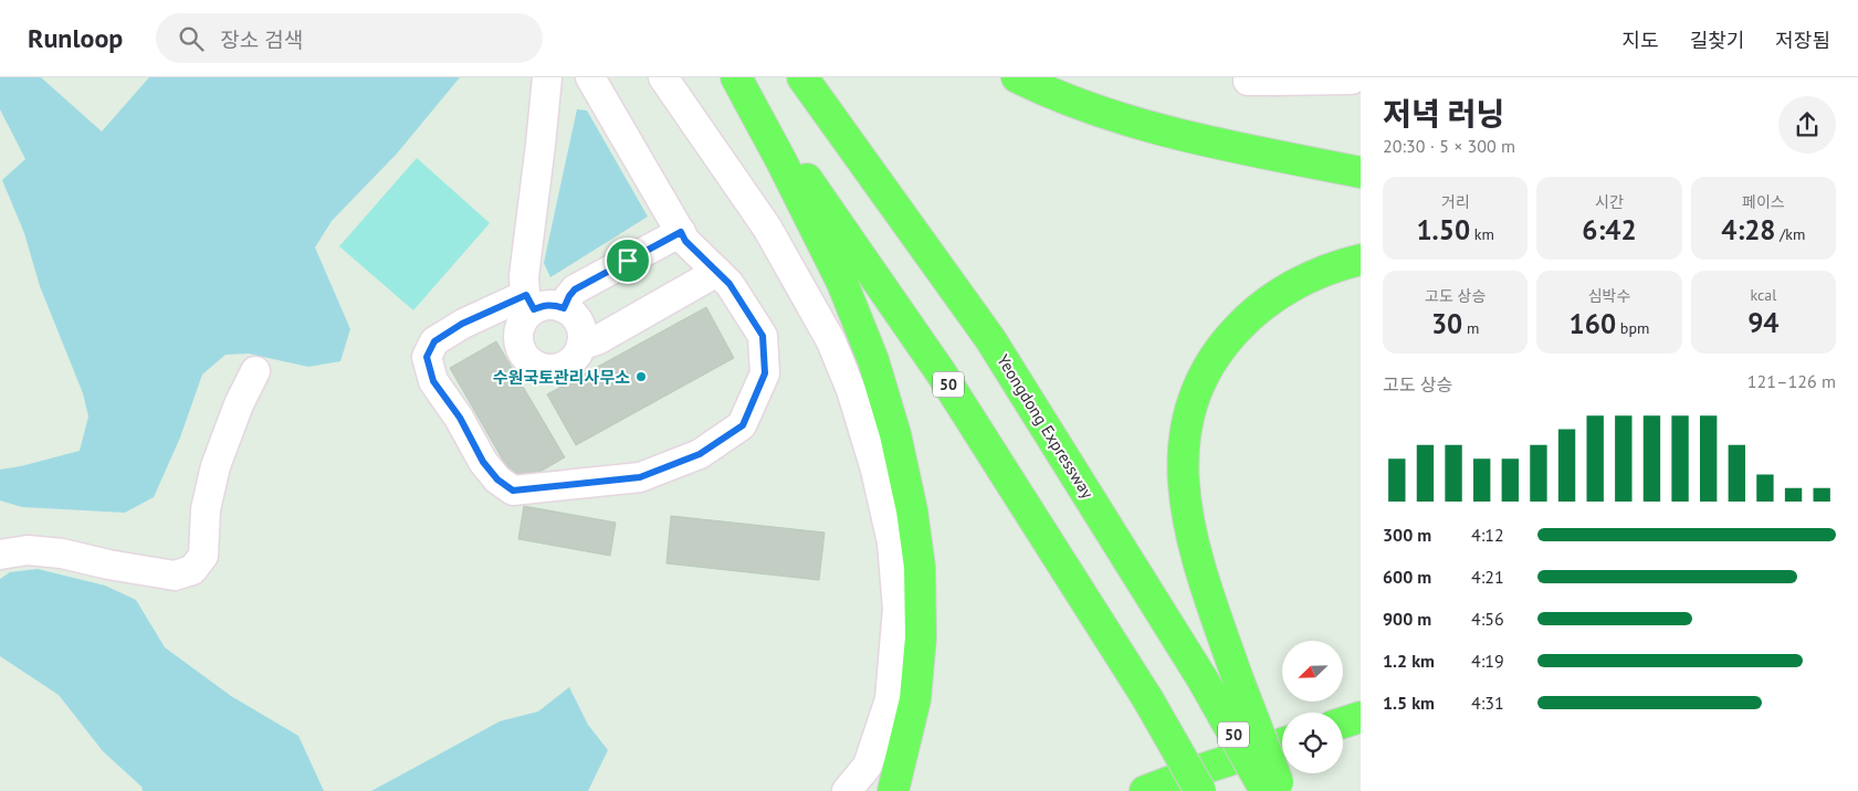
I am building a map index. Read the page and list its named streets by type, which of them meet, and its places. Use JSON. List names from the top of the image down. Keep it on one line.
{"streets":{"highway":["50","Yeongdong Expressway"]},"places":["수원국토관리사무소"],"north":"bottom left","page":{"header":"Runloop","search":"장소 검색","nav":["지도","길찾기","저장됨"],"heading":["저녁 러닝","20:30 · 5 × 300 m"],"stats":[["거리","1.50 km"],["시간","6:42"],["페이스","4:28 /km"],["고도 상승","30 m"],["심박수","160 bpm"],["kcal","94"]],"chart":["고도 상승","121–126 m"],"list":[{"name":"300 m","note":"4:12"},{"name":"600 m","note":"4:21"},{"name":"900 m","note":"4:56"},{"name":"1.2 km","note":"4:19"},{"name":"1.5 km","note":"4:31"}]}}
